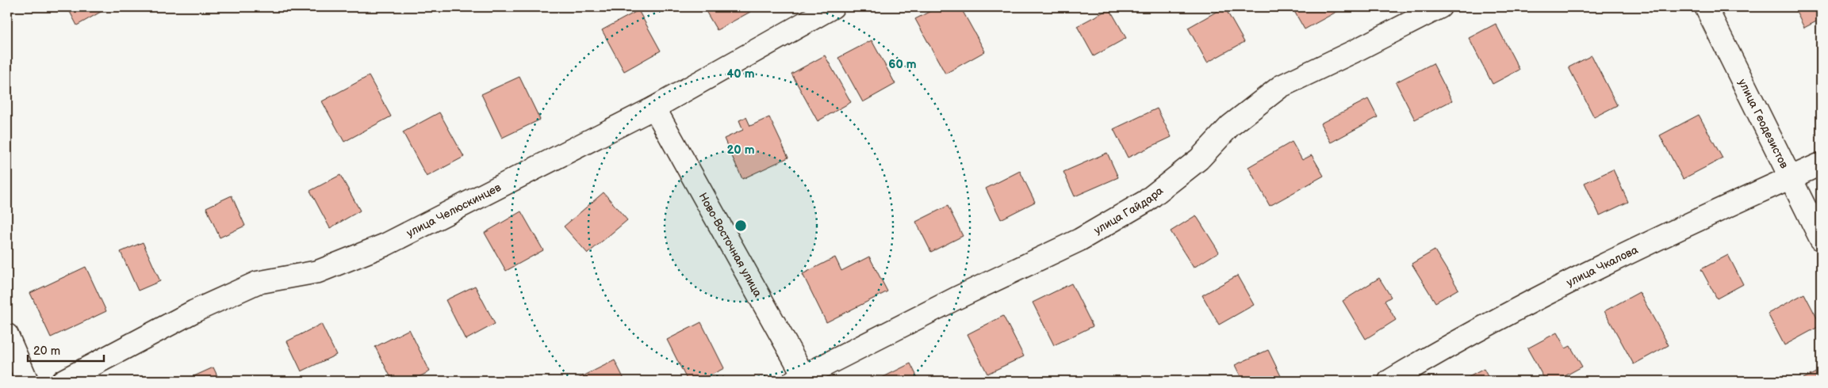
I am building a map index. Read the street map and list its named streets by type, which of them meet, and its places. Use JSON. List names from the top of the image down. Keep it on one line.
{"streets":{"street":["улица Геодезистов","улица Челюскинцев","улица Гайдара","Ново-Восточная улица","улица Чкалова"]},"crossings":[["улица Геодезистов","улица Чкалова"],["улица Челюскинцев","Ново-Восточная улица"],["улица Гайдара","Ново-Восточная улица"]],"scale_bar":"20 m","rings":["60 m","40 m","20 m"]}
